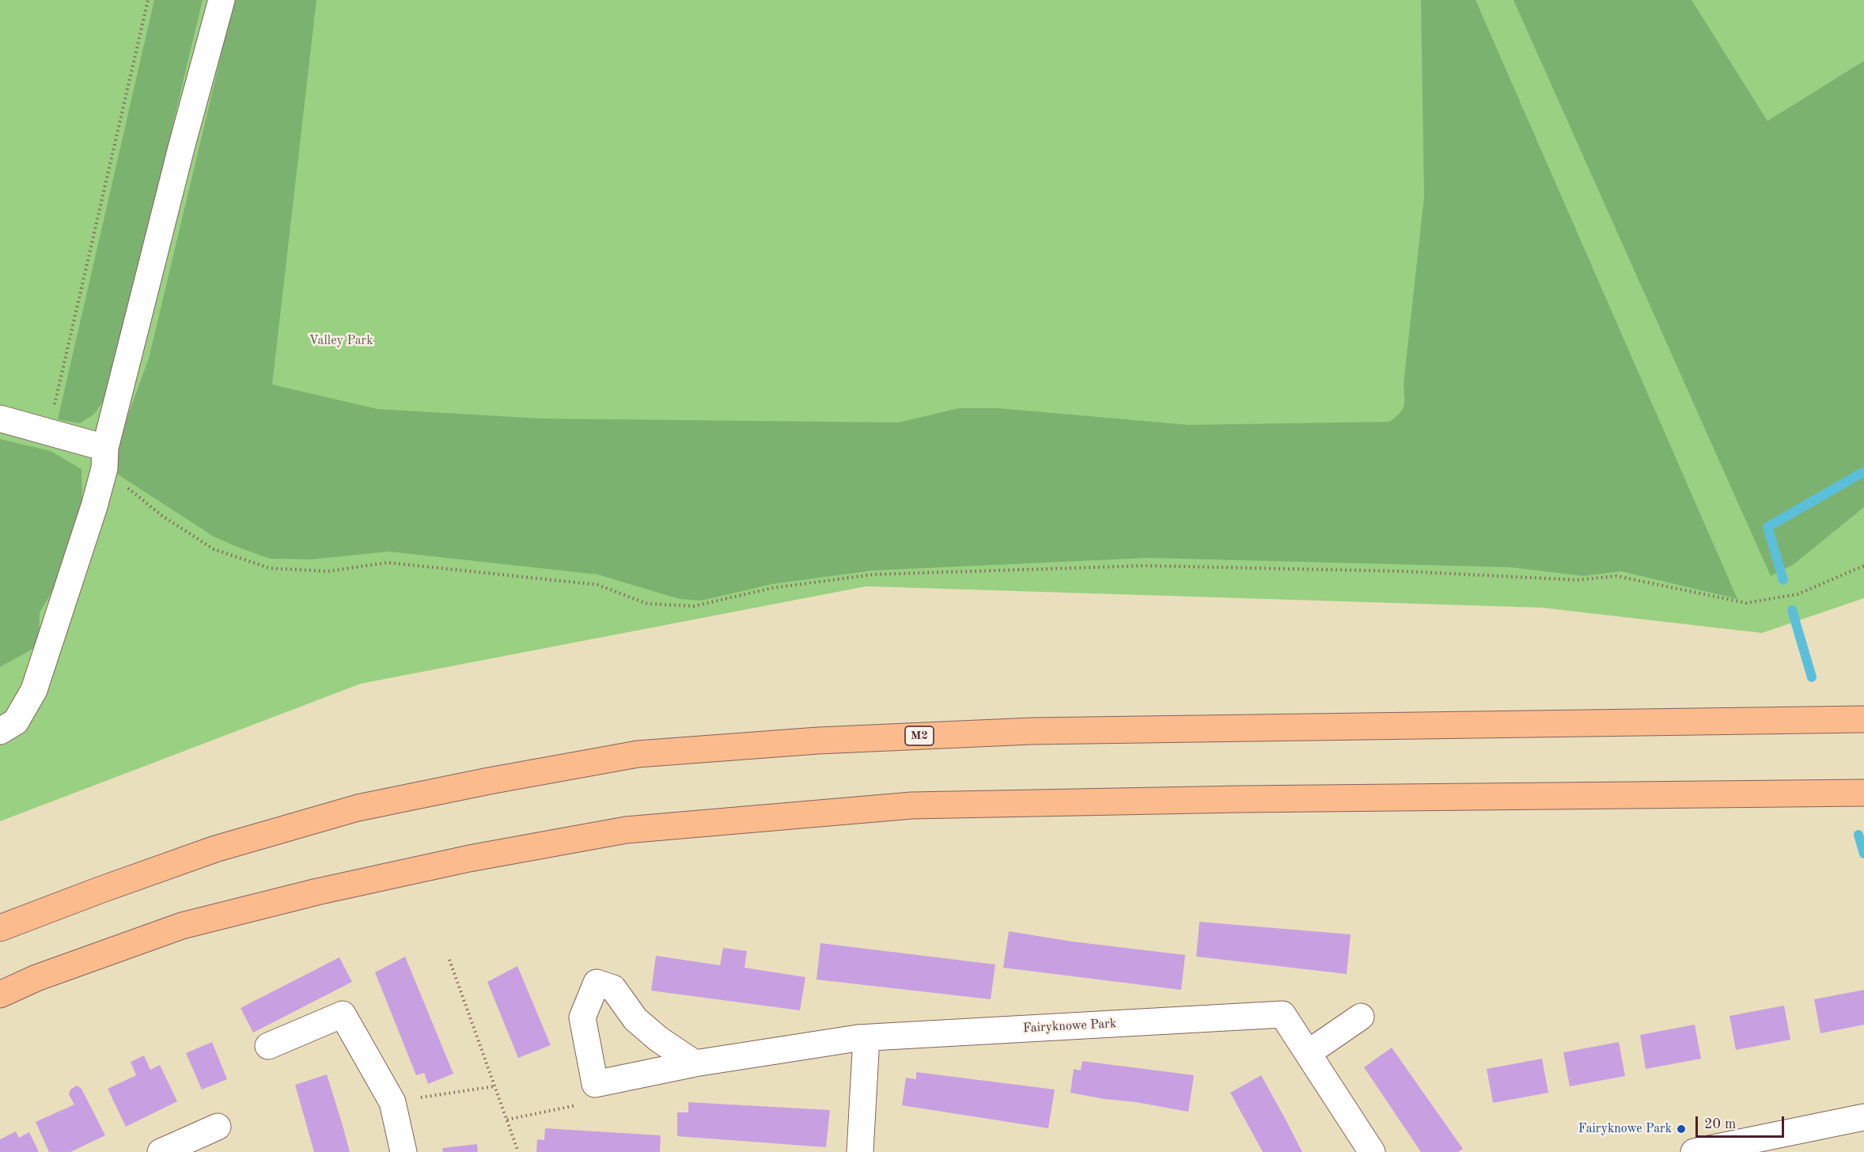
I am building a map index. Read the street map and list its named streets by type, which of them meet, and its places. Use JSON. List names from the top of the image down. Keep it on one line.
{"streets":{"highway":["M2"],"street":["Fairyknowe Park"]},"parks":["Valley Park"],"places":["Fairyknowe Park"],"scale_bar":"20 m"}
